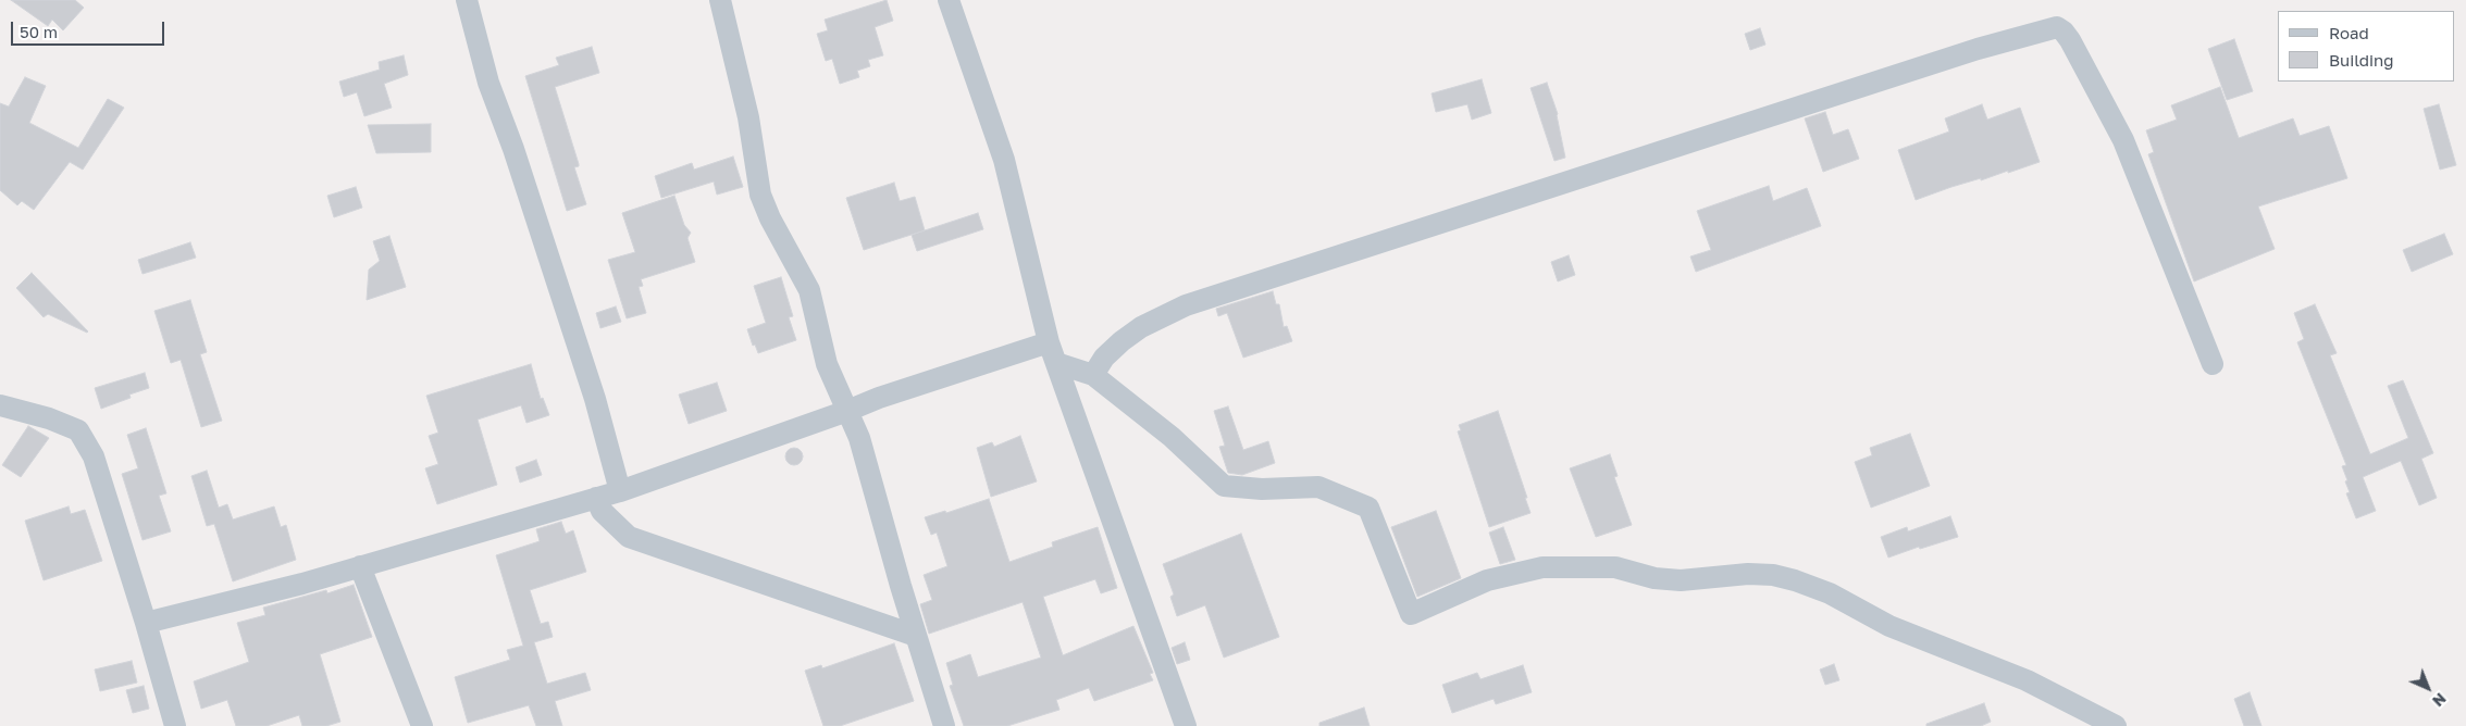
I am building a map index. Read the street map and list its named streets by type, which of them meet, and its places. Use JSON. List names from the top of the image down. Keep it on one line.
{"legend":["Road","Building"],"scale_bar":"50 m","north":"bottom right"}
